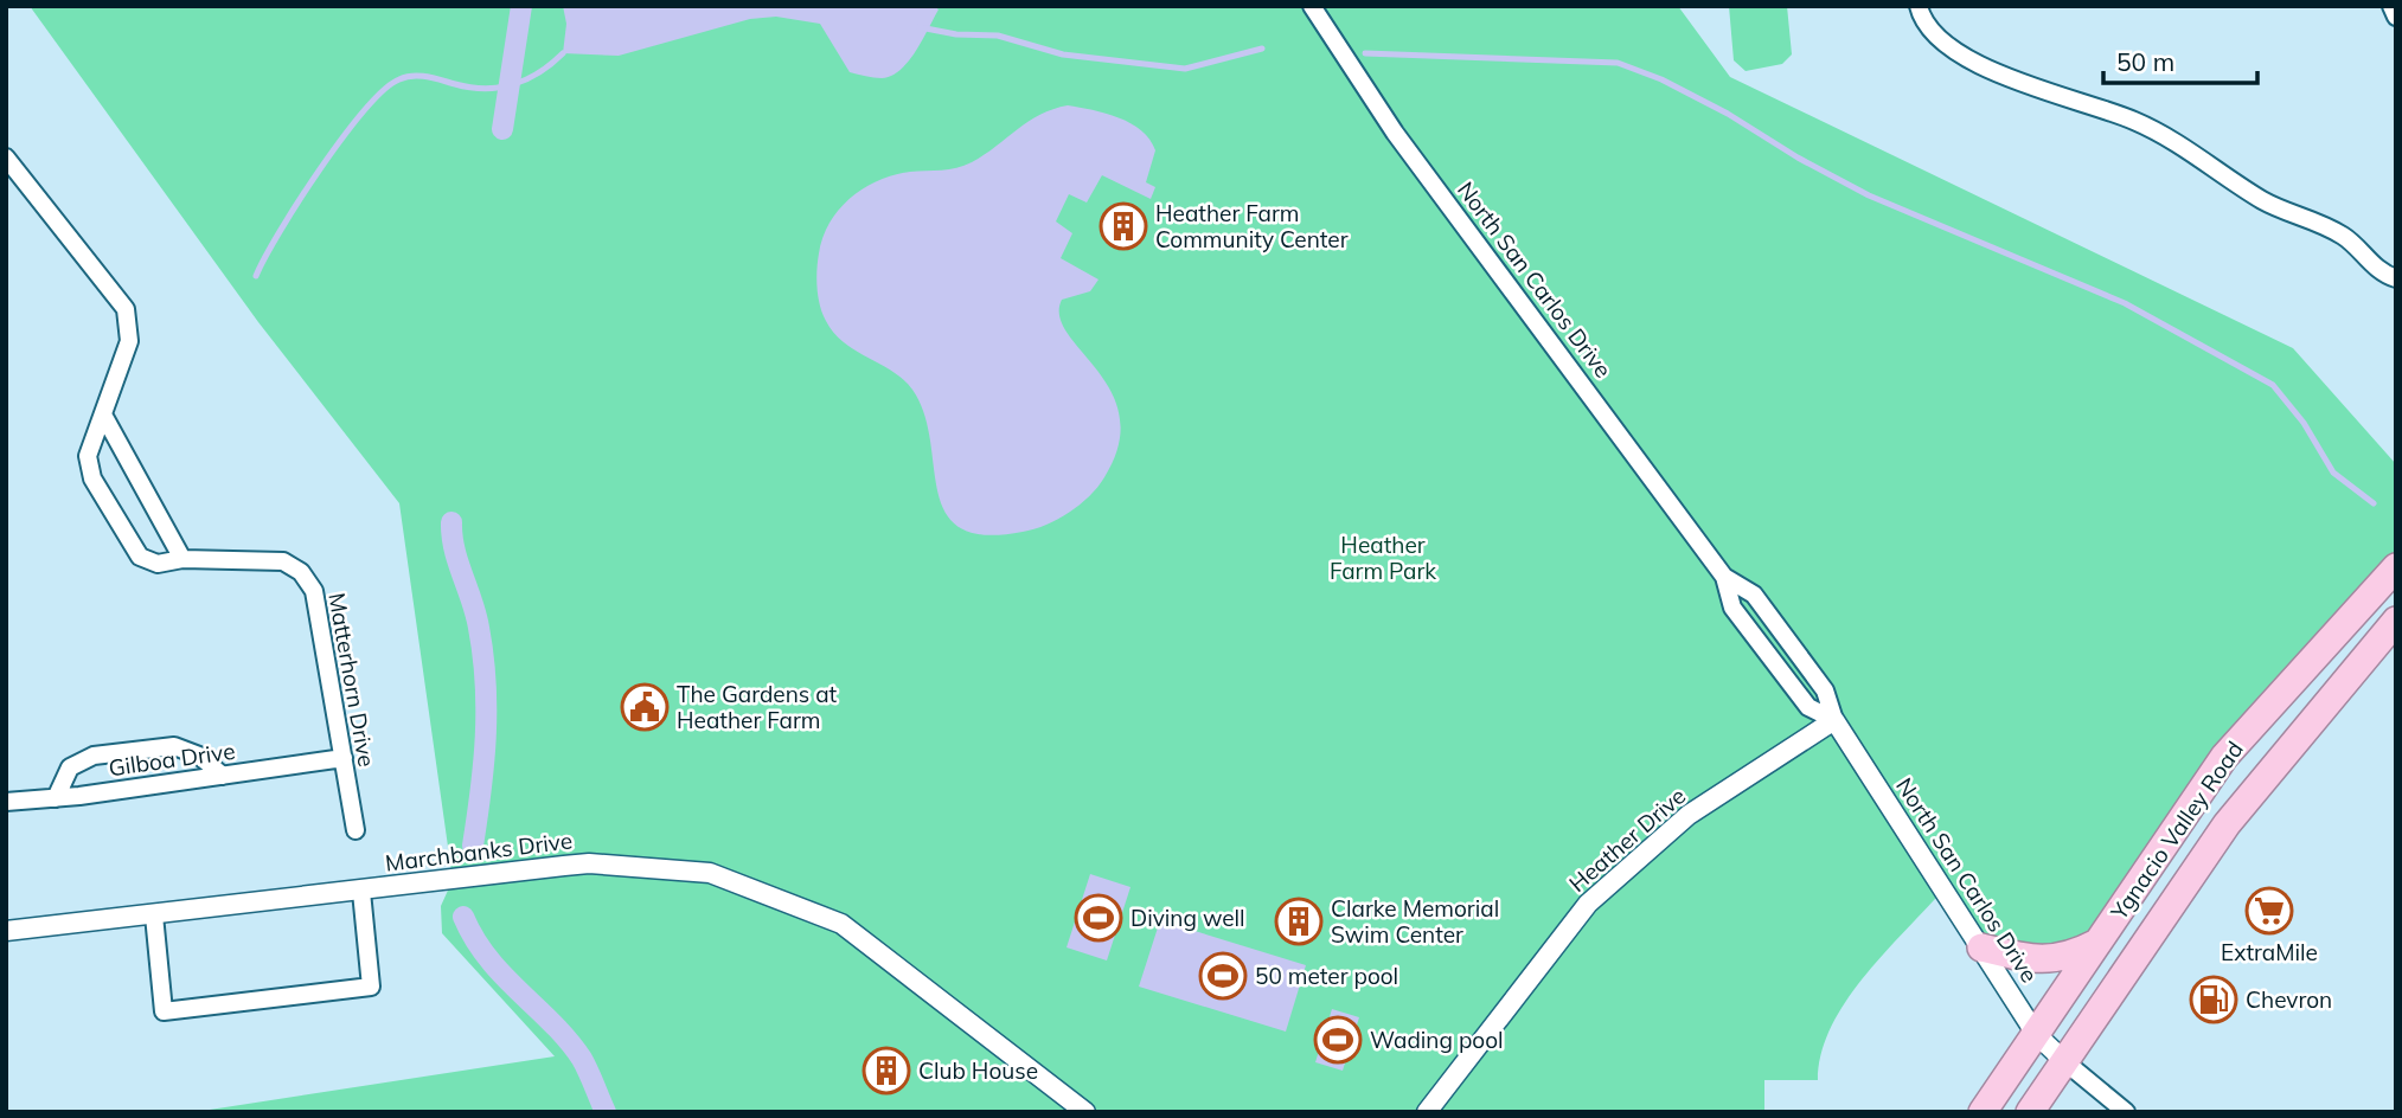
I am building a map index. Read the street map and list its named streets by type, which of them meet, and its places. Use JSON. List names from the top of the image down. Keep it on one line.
{"streets":{"highway":["Ygnacio Valley Road"],"street":["North San Carlos Drive","Matterhorn Drive","Gilboa Drive","Heather Drive","Marchbanks Drive"]},"crossings":[["North San Carlos Drive","Ygnacio Valley Road"],["North San Carlos Drive","Heather Drive"],["Matterhorn Drive","Gilboa Drive"]],"parks":["Heather Farm Park"],"places":{"building":["Heather Farm Community Center","Clarke Memorial Swim Center","Club House"],"public building":["The Gardens at Heather Farm"],"supermarket":["ExtraMile"],"sports":["Diving well","50 meter pool","Wading pool"],"fuel station":["Chevron"]},"scale_bar":"50 m"}
